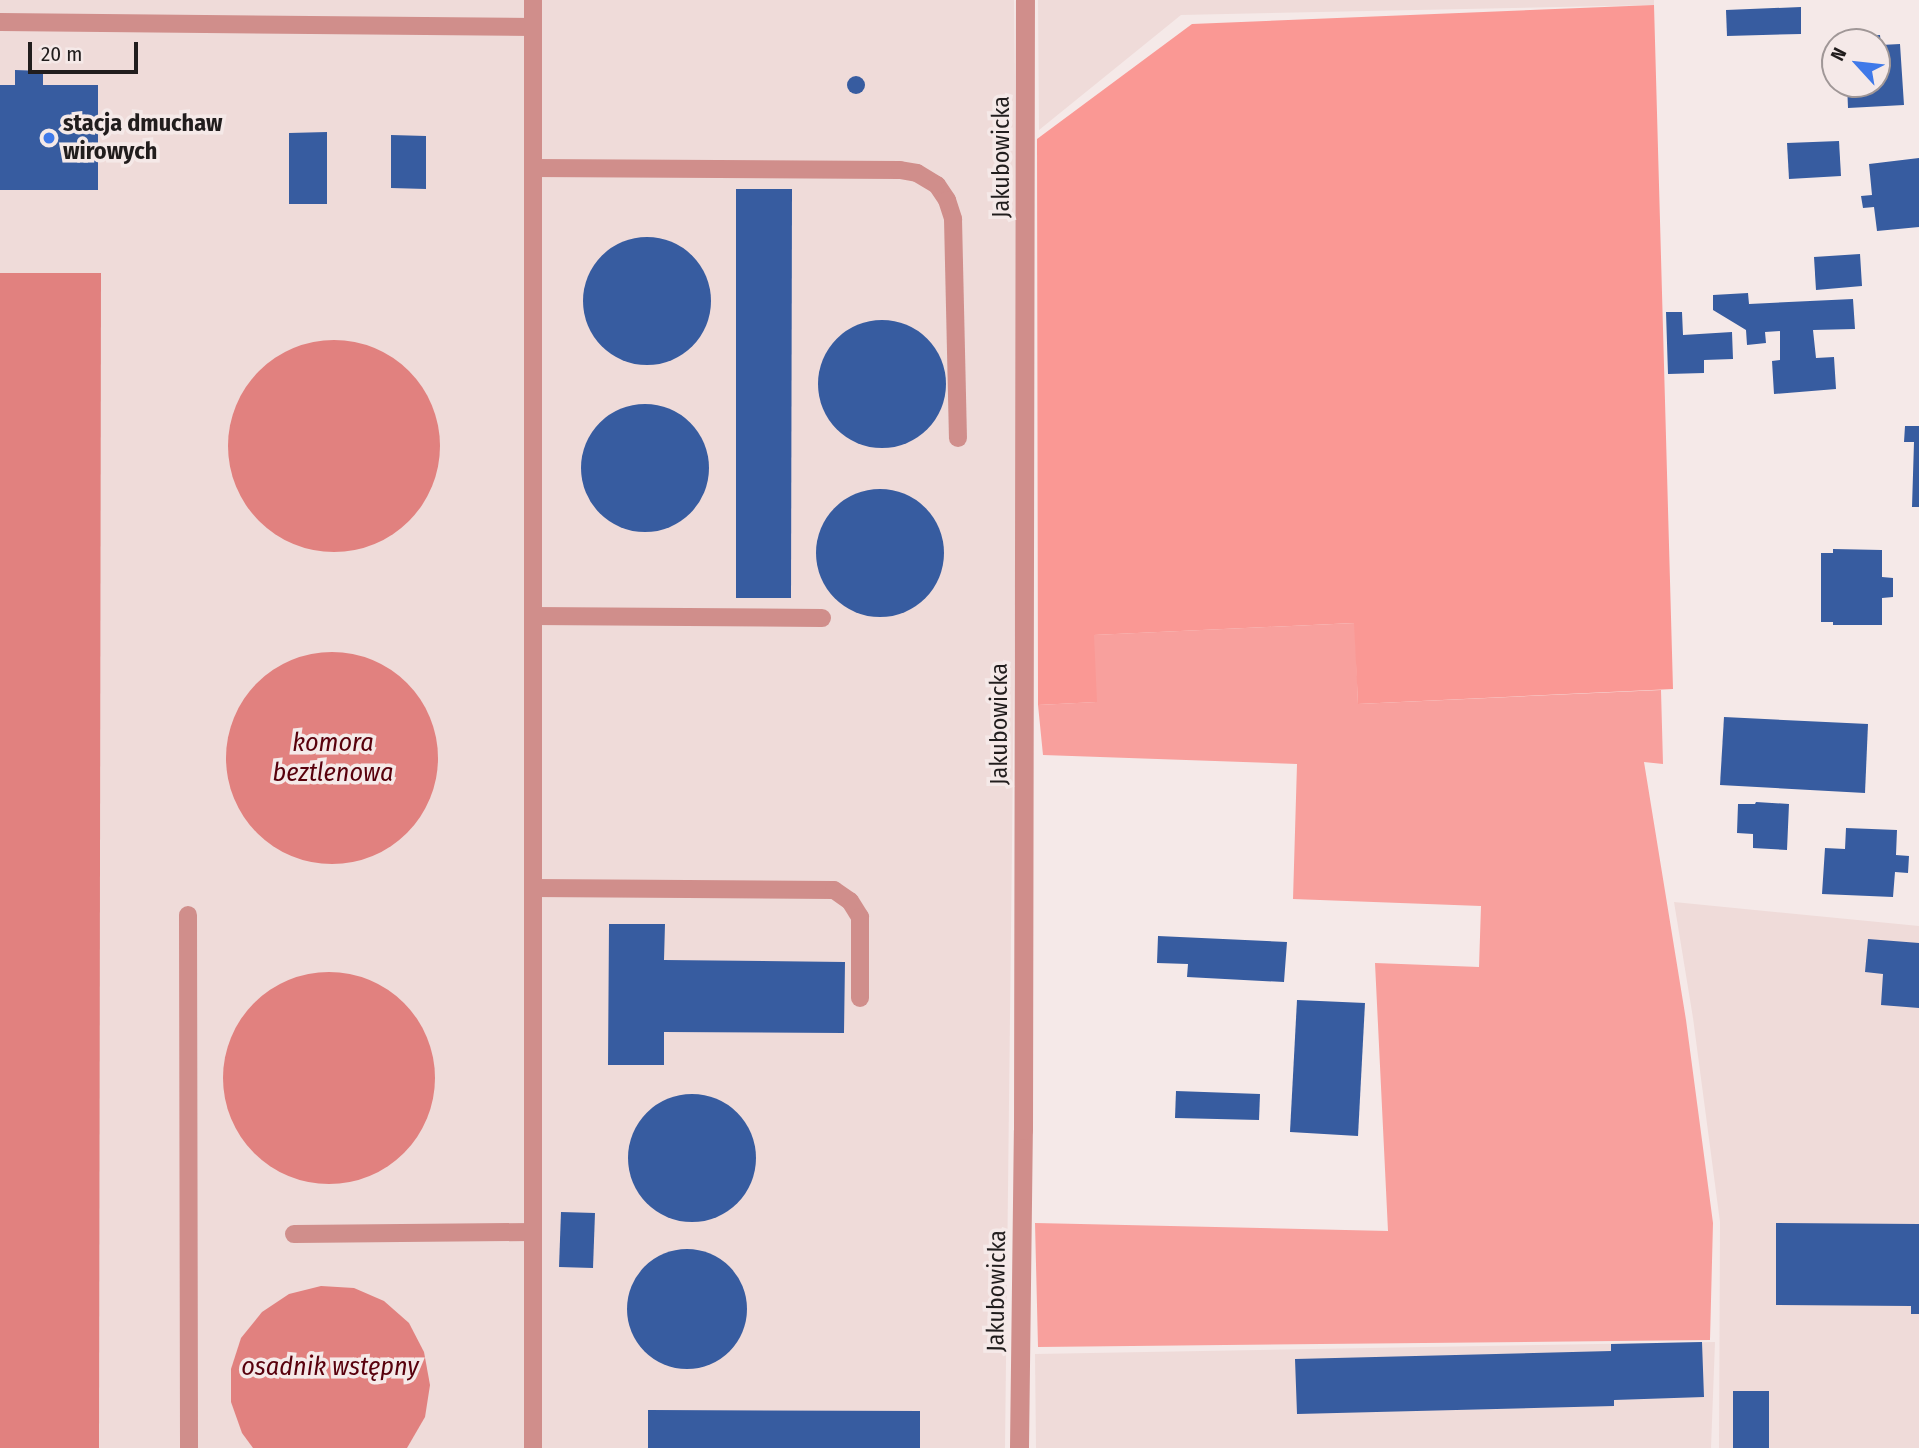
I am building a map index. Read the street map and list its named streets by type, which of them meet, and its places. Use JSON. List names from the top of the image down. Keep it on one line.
{"streets":{"street":["Jakubowicka"]},"water":["komora beztlenowa","osadnik wstępny"],"places":["stacja dmuchaw wirowych"],"scale_bar":"20 m","north":"top left"}
